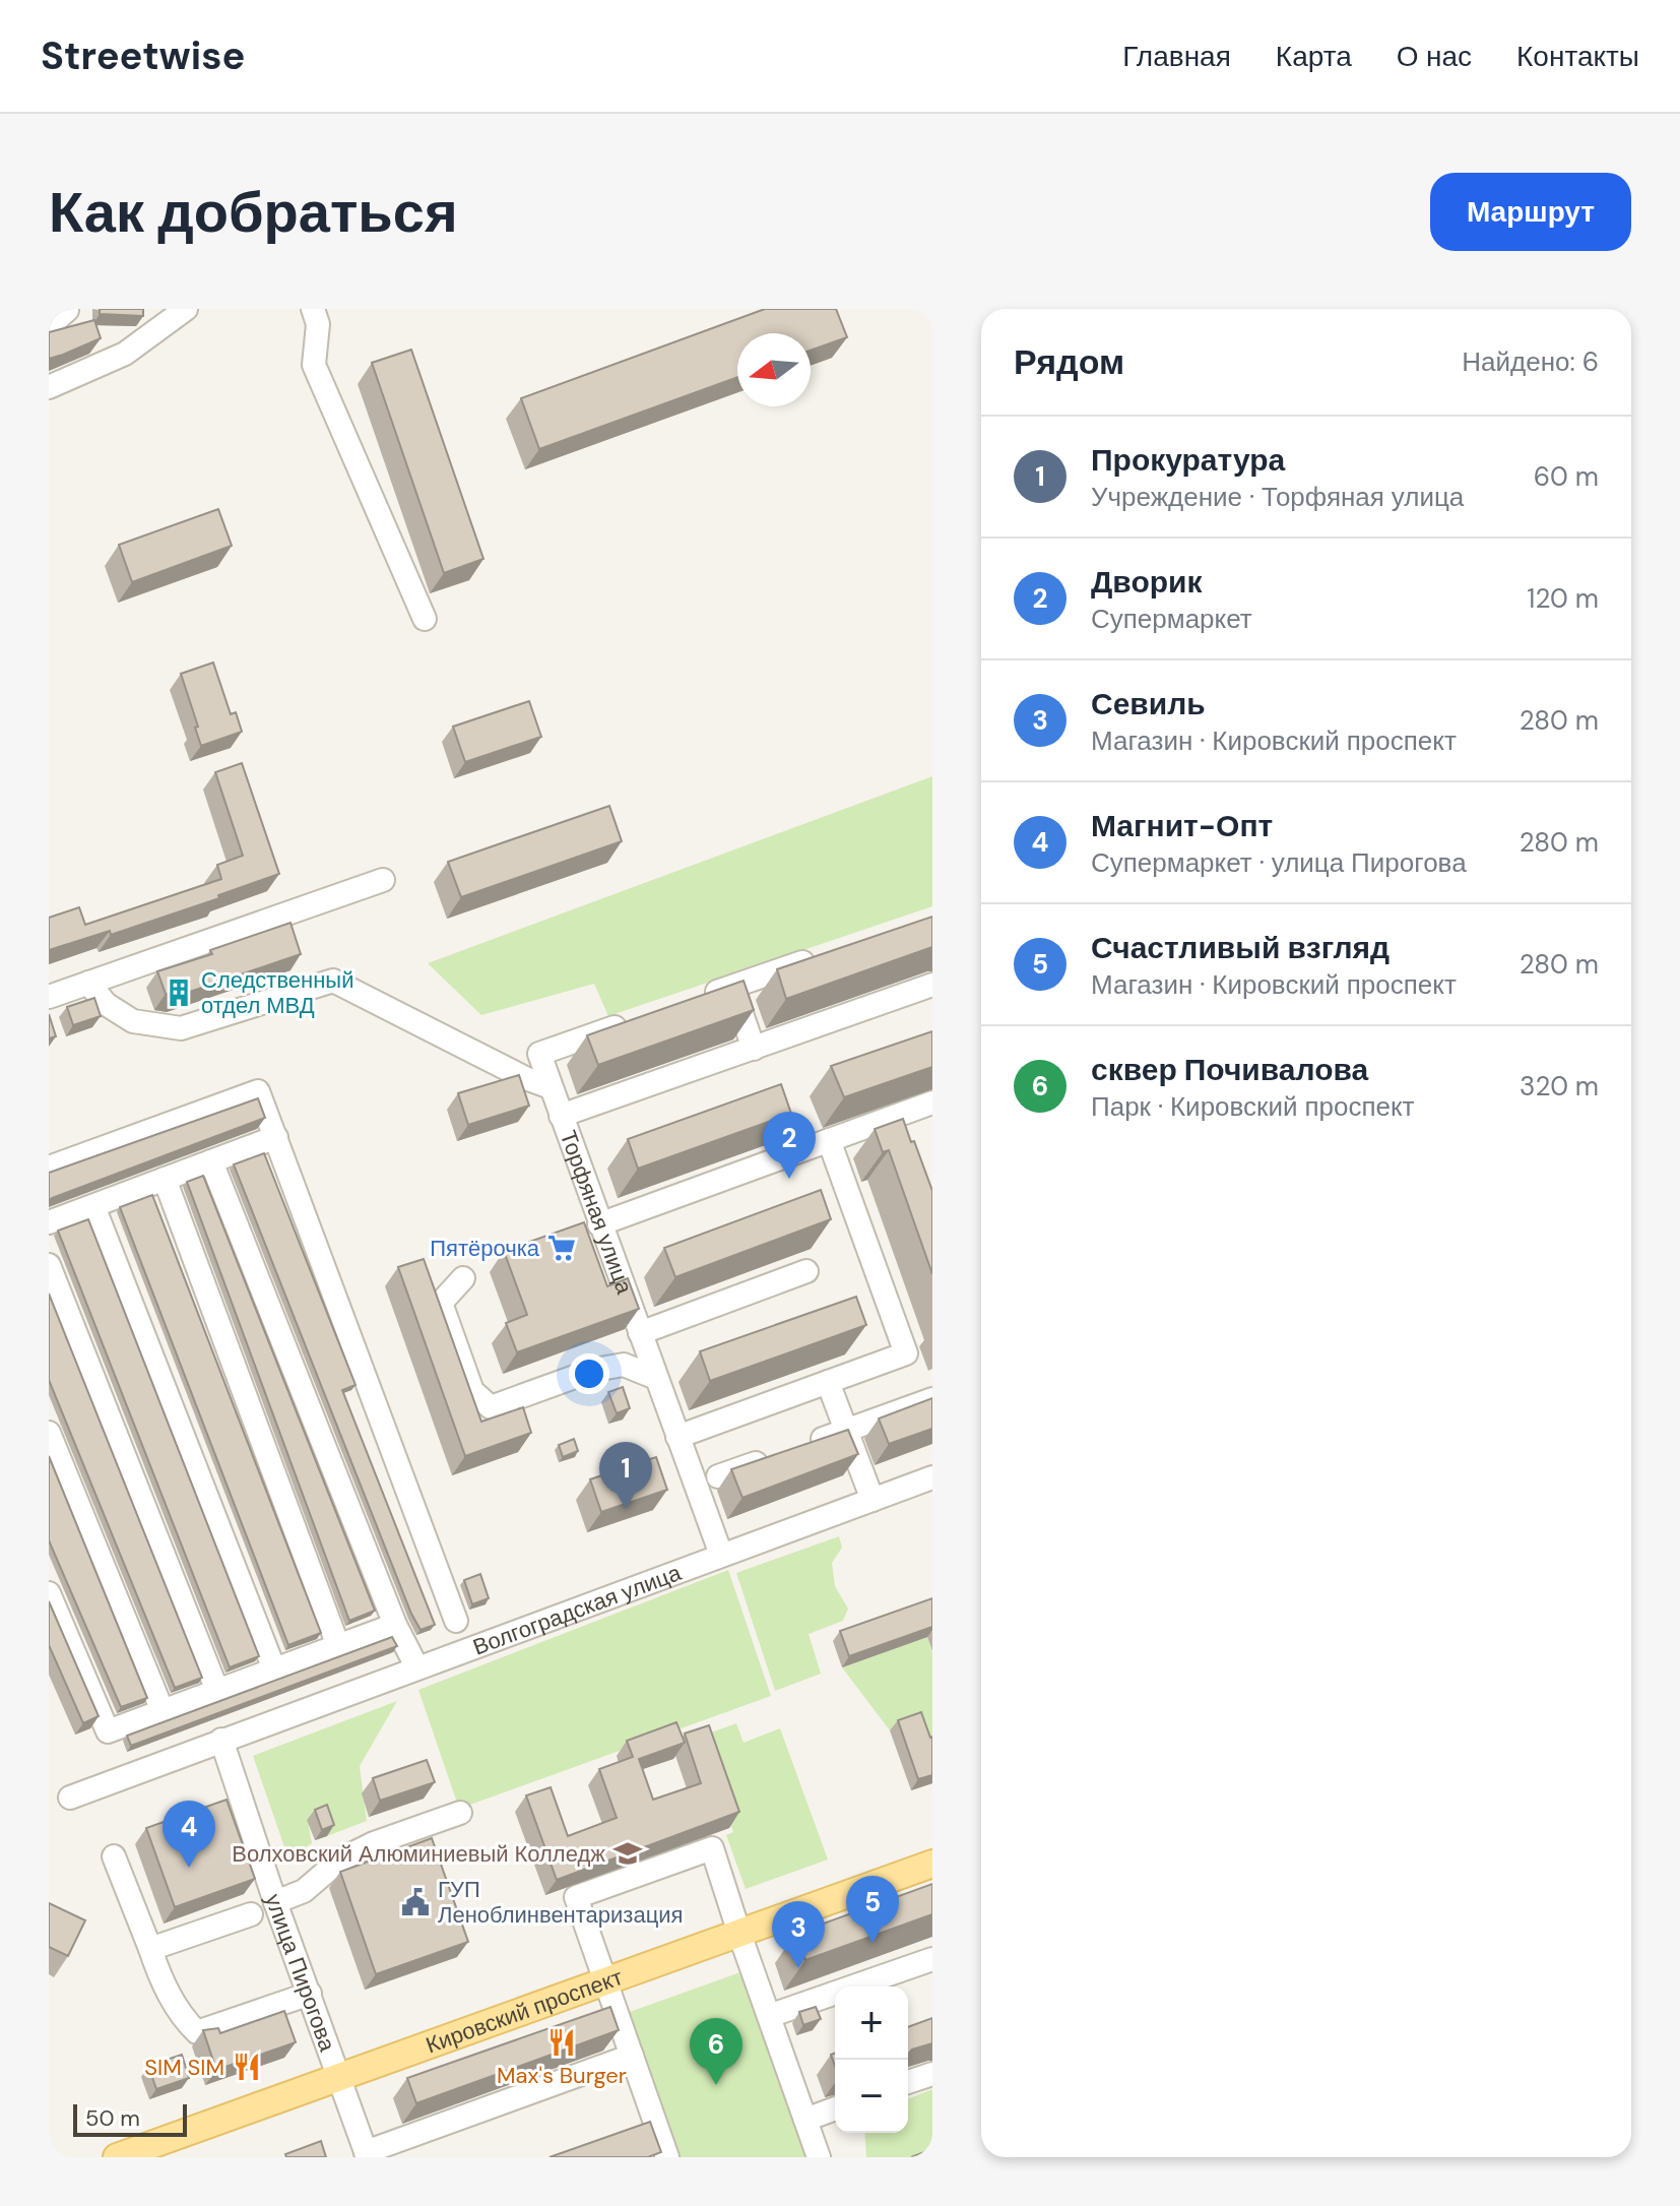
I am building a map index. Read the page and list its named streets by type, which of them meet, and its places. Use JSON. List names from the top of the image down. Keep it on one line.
{"streets":{"main road":["Кировский проспект"],"street":["Торфяная улица","Волгоградская улица","улица Пирогова"]},"crossings":[["Торфяная улица","Волгоградская улица"],["Волгоградская улица","улица Пирогова"],["улица Пирогова","Кировский проспект"]],"places":{"building":["Следственный отдел МВД"],"supermarket":["Пятёрочка"],"school or university":["Волховский Алюминиевый Колледж"],"public building":["ГУП Леноблинвентаризация"],"restaurant":["Max's Burger","SIM SIM"]},"scale_bar":"50 m","north":"left","page":{"header":"Streetwise","nav":["Главная","Карта","О нас","Контакты"],"buttons":"Маршрут","title":"Как добраться","heading":["Рядом","Найдено: 6"],"list":[{"mark":"1","name":"Прокуратура","note":"Учреждение · Торфяная улица","value":"60 m"},{"mark":"2","name":"Дворик","note":"Супермаркет","value":"120 m"},{"mark":"3","name":"Севиль","note":"Магазин · Кировский проспект","value":"280 m"},{"mark":"4","name":"Магнит-Опт","note":"Супермаркет · улица Пирогова","value":"280 m"},{"mark":"5","name":"Счастливый взгляд","note":"Магазин · Кировский проспект","value":"280 m"},{"mark":"6","name":"сквер Почивалова","note":"Парк · Кировский проспект","value":"320 m"}],"pins":["2","1","4","5","3","6"],"map_buttons":["+","−"],"scale":"50 m"}}
